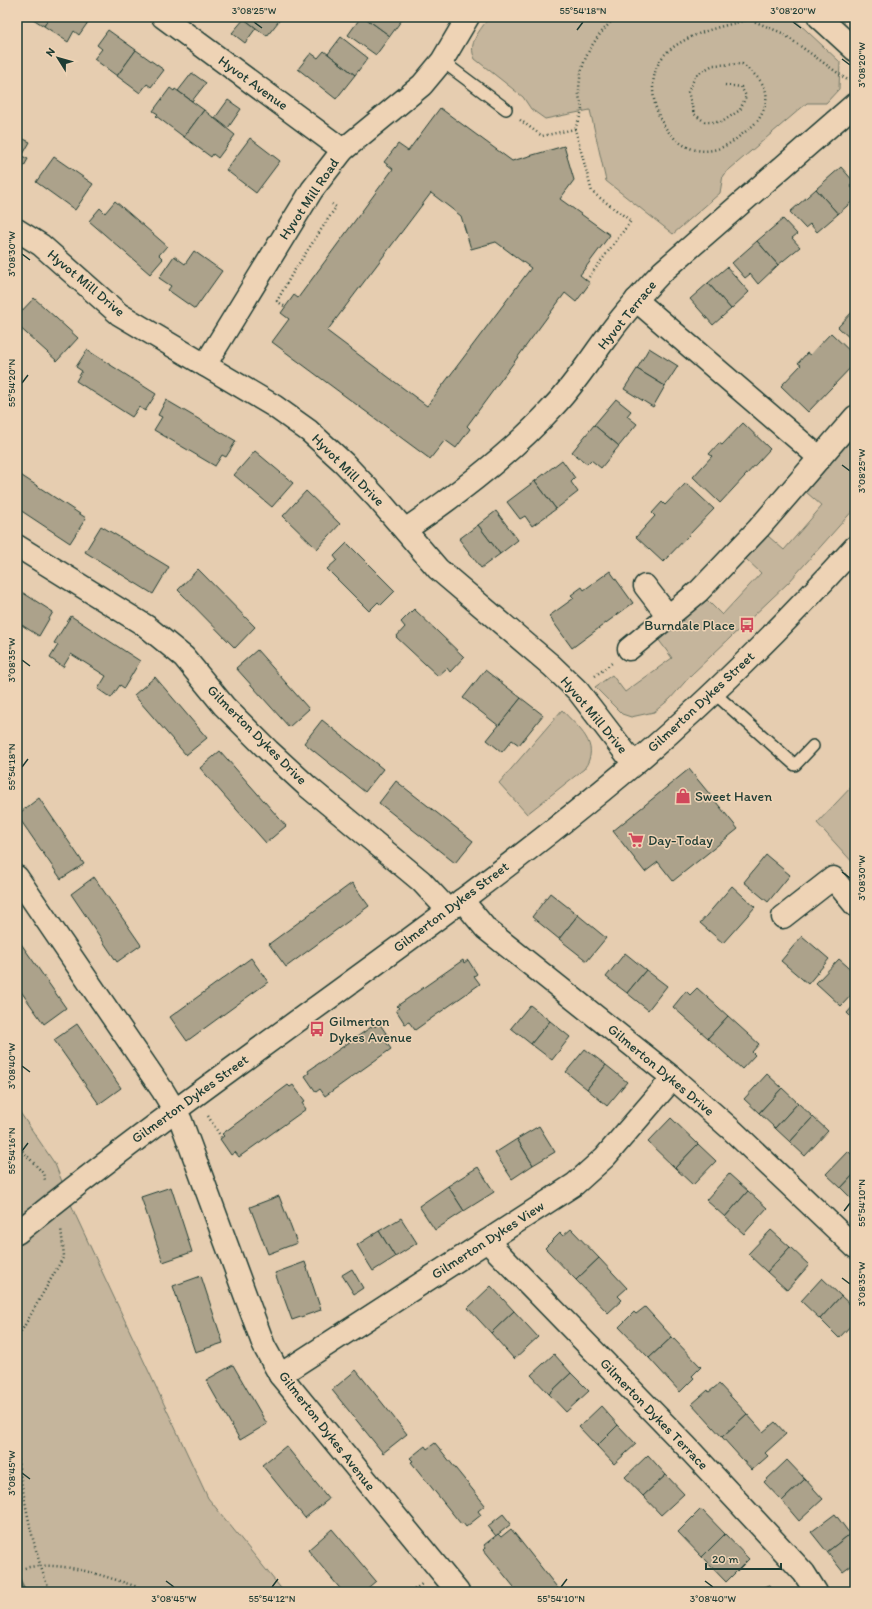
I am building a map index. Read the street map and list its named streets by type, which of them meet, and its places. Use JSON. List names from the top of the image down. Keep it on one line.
{"streets":{"street":["Hyvot Avenue","Hyvot Mill Road","Hyvot Mill Drive","Hyvot Terrace","Gilmerton Dykes Street","Gilmerton Dykes Drive","Gilmerton Dykes View","Gilmerton Dykes Terrace","Gilmerton Dykes Avenue"]},"crossings":[["Hyvot Avenue","Hyvot Mill Road"],["Hyvot Mill Road","Hyvot Mill Drive"],["Hyvot Mill Drive","Hyvot Terrace"],["Hyvot Mill Drive","Gilmerton Dykes Street"],["Gilmerton Dykes Street","Gilmerton Dykes Drive"],["Gilmerton Dykes Street","Gilmerton Dykes Avenue"],["Gilmerton Dykes Drive","Gilmerton Dykes View"],["Gilmerton Dykes View","Gilmerton Dykes Terrace"],["Gilmerton Dykes View","Gilmerton Dykes Avenue"]],"places":{"bus stop":["Burndale Place","Gilmerton Dykes Avenue"],"shop":["Sweet Haven"],"supermarket":["Day-Today"]},"scale_bar":"20 m","north":"top left","coordinates":["3°08'25\"W","55°54'18\"N","3°08'20\"W","3°08'30\"W","55°54'20\"N","3°08'35\"W","3°08'40\"W","55°54'16\"N","55°54'10\"N","3°08'45\"W","55°54'12\"N"]}
